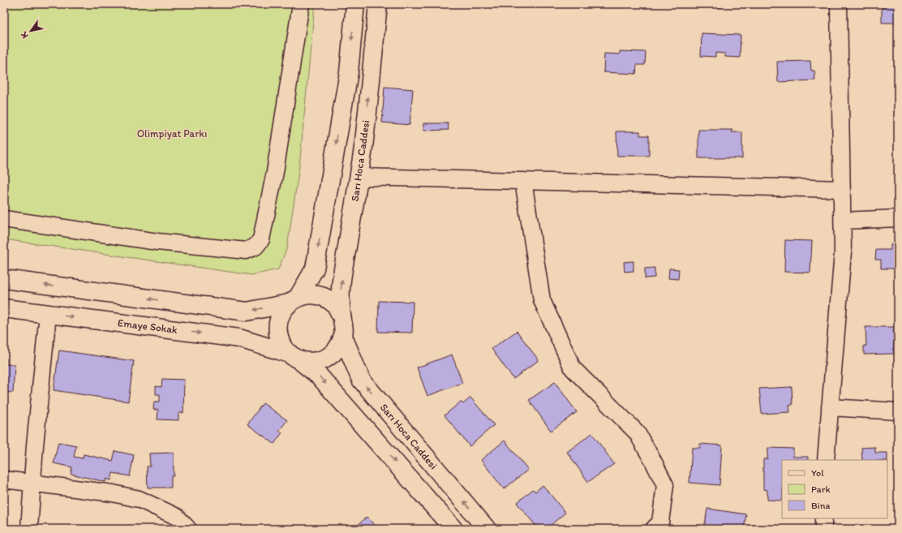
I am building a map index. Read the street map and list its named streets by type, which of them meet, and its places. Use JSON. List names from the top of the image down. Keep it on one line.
{"streets":{"street":["Sarı Hoca Caddesi","Emaye Sokak"]},"crossings":[["Sarı Hoca Caddesi","Emaye Sokak"]],"parks":["Olimpiyat Parkı"],"legend":["Yol","Park","Bina"],"north":"bottom left"}
